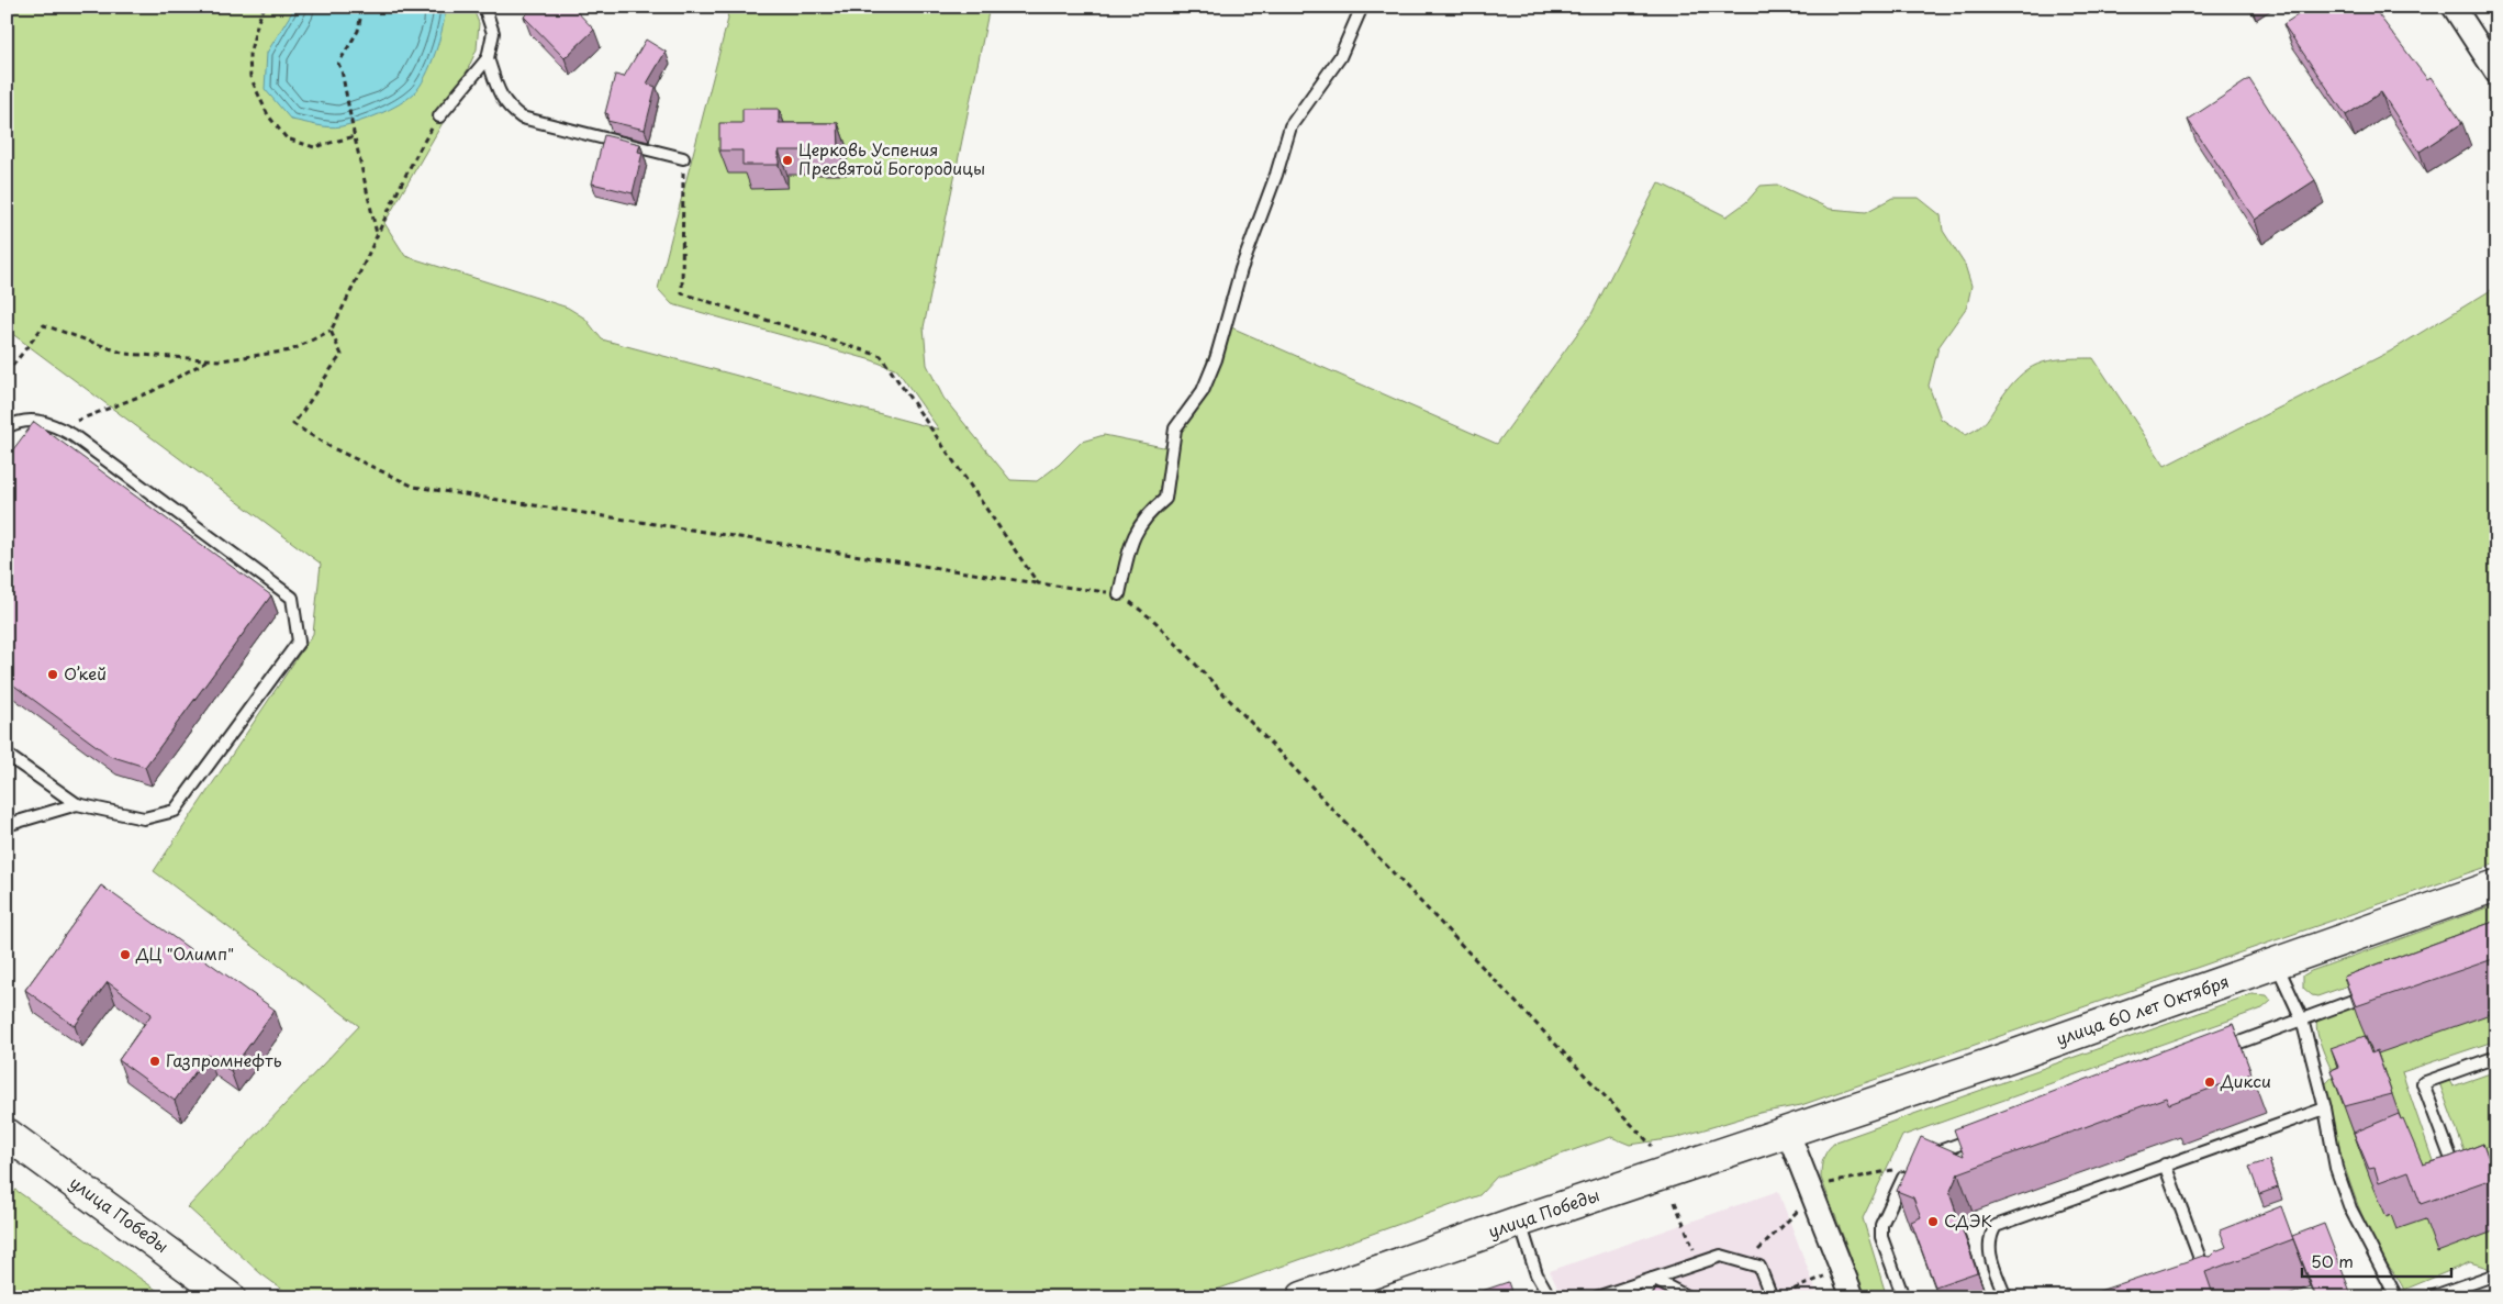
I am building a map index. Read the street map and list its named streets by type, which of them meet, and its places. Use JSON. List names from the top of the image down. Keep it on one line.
{"streets":{"street":["улица 60 лет Октября","улица Победы"]},"crossings":[["улица 60 лет Октября","улица Победы"]],"places":["Церковь Успения Пресвятой Богородицы","О’кей","ДЦ \"Олимп\"","Газпромнефть","Дикси","СДЭК"],"scale_bar":"50 m"}
